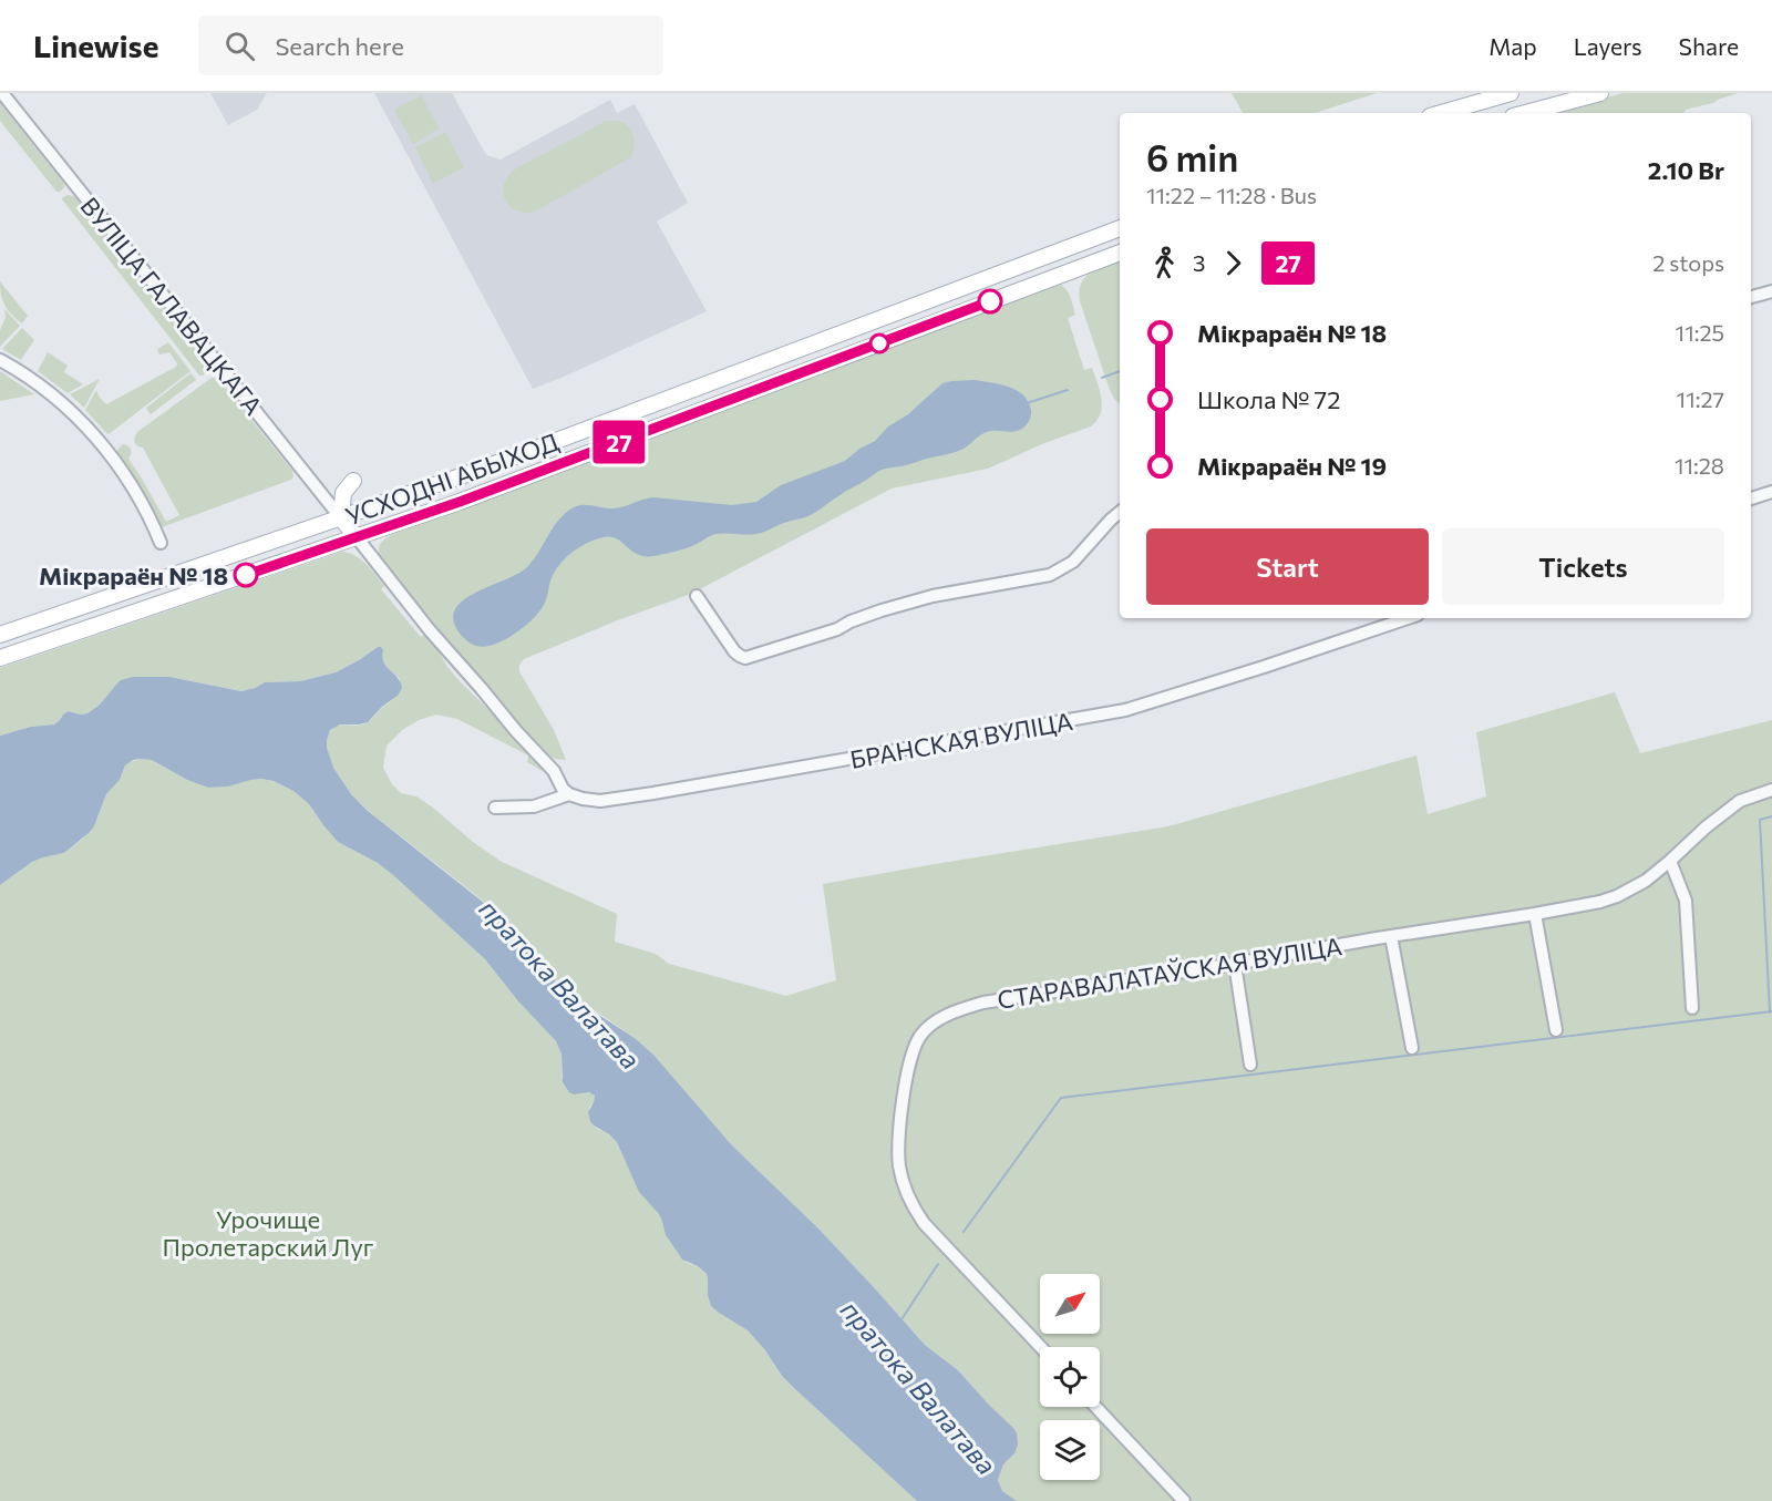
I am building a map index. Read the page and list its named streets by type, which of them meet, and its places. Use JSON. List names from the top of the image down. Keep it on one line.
{"streets":{"main road":["УСХОДНІ АБЫХОД"],"street":["ВУЛІЦА ГАЛАВАЦКАГА","БРАНСКАЯ ВУЛІЦА","СТАРАВАЛАТАЎСКАЯ ВУЛІЦА"]},"crossings":[["ВУЛІЦА ГАЛАВАЦКАГА","УСХОДНІ АБЫХОД"]],"water":["пратока Валатава"],"parks":["Урочище Пролетарский Луг"],"places":["Мікрараён № 18"],"lines":["bus line 27"],"north":"top right","page":{"header":"Linewise","search":"Search here","nav":["Map","Layers","Share"],"on_map":"27","heading":["6 min","11:22 – 11:28 · Bus","2.10 Br"],"legs":["3","27","2 stops"],"list":[{"name":"Мікрараён № 18","value":"11:25"},{"name":"Школа № 72","value":"11:27"},{"name":"Мікрараён № 19","value":"11:28"}],"buttons":["Start","Tickets"]}}
